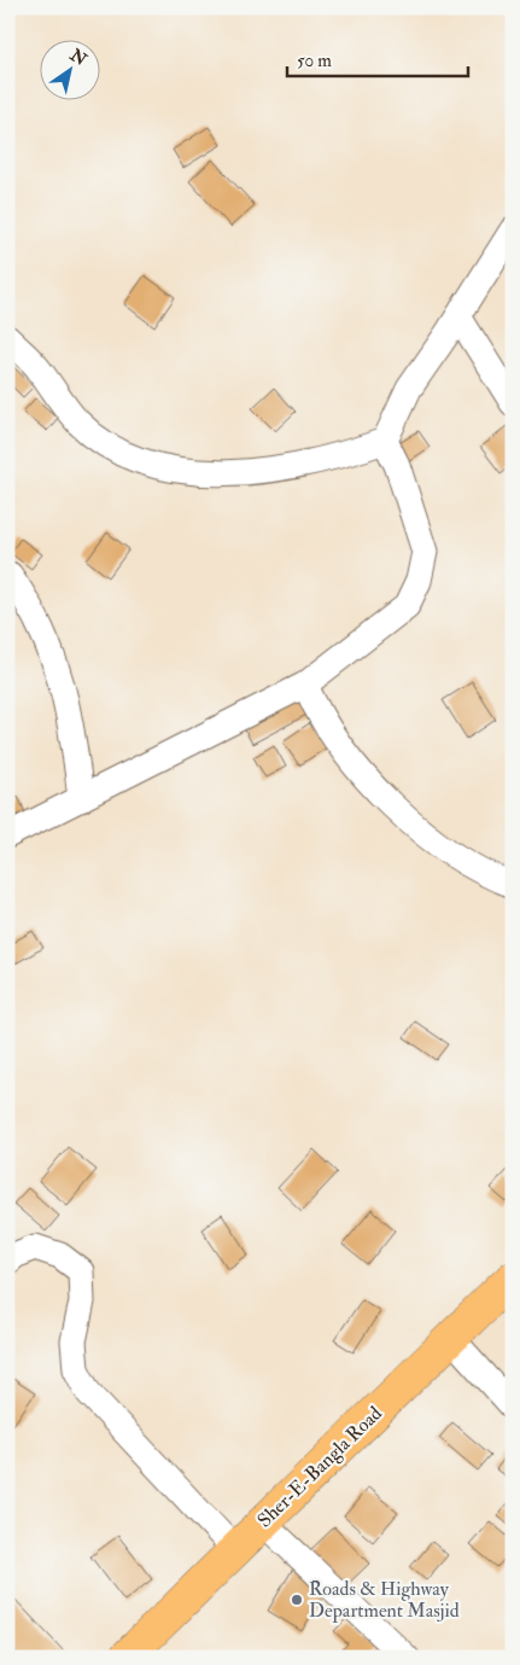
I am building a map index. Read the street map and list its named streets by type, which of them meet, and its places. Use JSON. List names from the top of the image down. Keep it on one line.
{"streets":{"highway":["Sher-E-Bangla Road"]},"places":["Roads & Highway Department Masjid"],"scale_bar":"50 m","north":"top right"}
